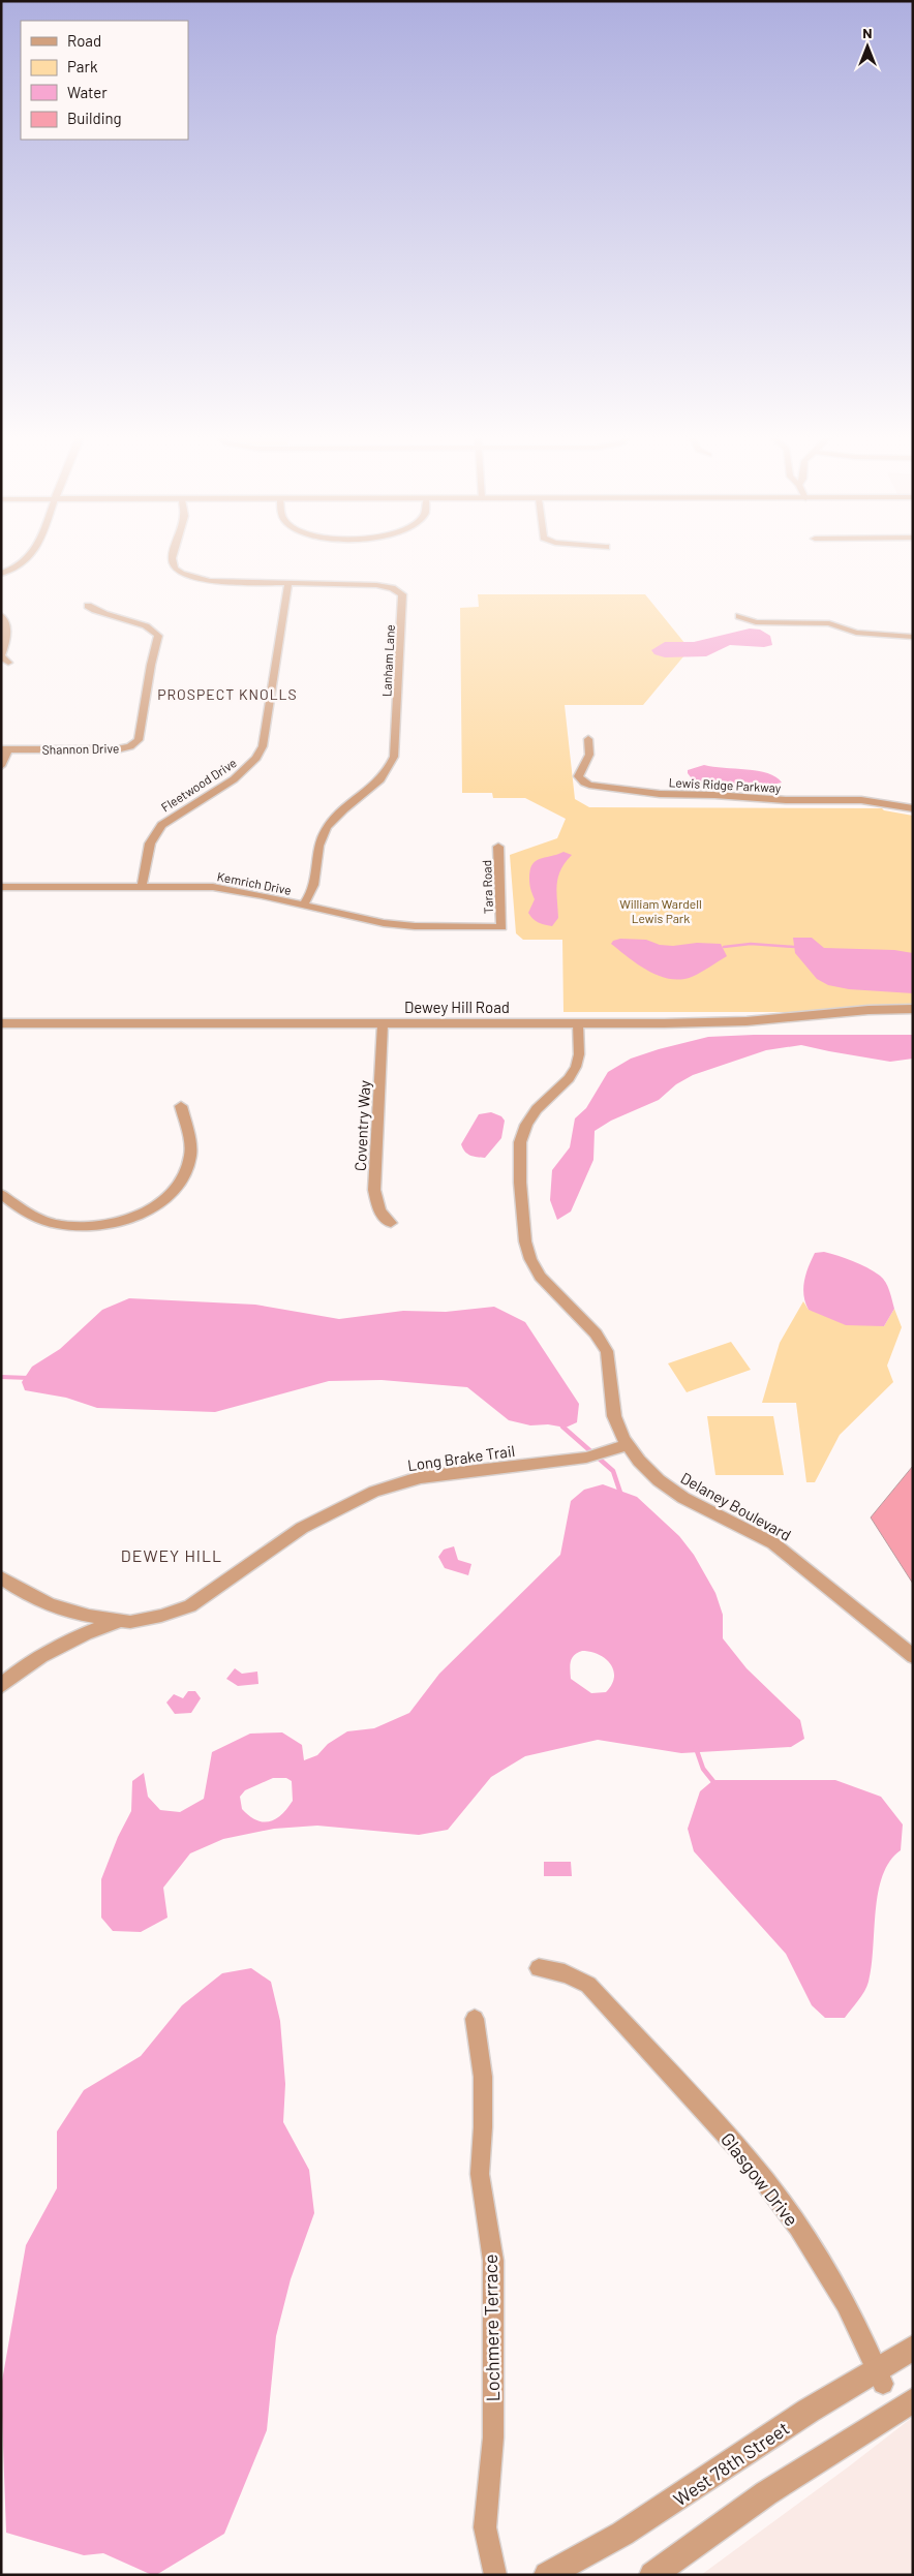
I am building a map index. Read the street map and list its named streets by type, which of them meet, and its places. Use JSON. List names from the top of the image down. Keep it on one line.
{"streets":{"street":["Lanham Lane","Shannon Drive","Fleetwood Drive","Lewis Ridge Parkway","Kemrich Drive","Tara Road","Dewey Hill Road","Coventry Way","Long Brake Trail","Delaney Boulevard","Glasgow Drive","Lochmere Terrace","West 78th Street"]},"crossings":[["Lanham Lane","Fleetwood Drive"],["Lanham Lane","Kemrich Drive"],["Fleetwood Drive","Kemrich Drive"],["Kemrich Drive","Tara Road"],["Dewey Hill Road","Coventry Way"],["Dewey Hill Road","Delaney Boulevard"],["Long Brake Trail","Delaney Boulevard"],["Glasgow Drive","West 78th Street"]],"districts":["PROSPECT KNOLLS","DEWEY HILL"],"parks":["William Wardell Lewis Park"],"legend":["Road","Park","Water","Building"],"north":"top"}
